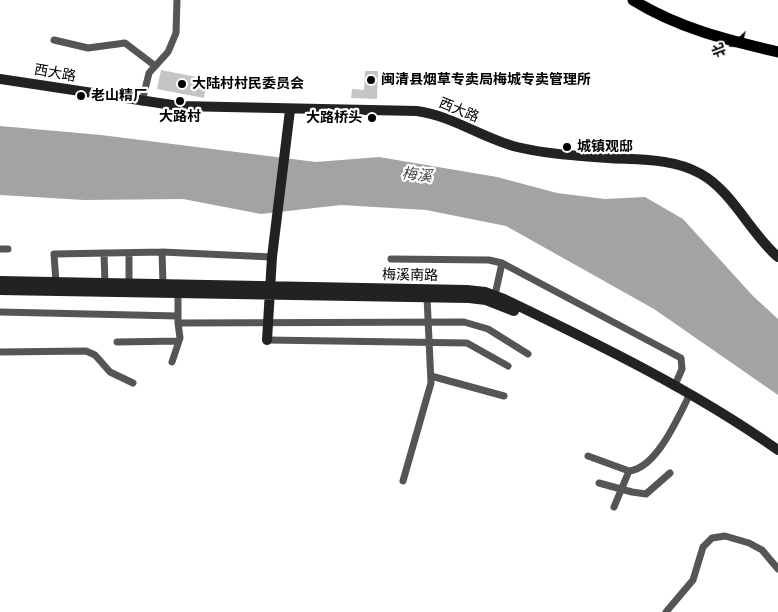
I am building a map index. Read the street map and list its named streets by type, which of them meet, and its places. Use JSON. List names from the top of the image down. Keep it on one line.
{"streets":{"main road":["西大路","梅溪南路"]},"water":["梅溪"],"places":["闽清县烟草专卖局梅城专卖管理所","大陆村村民委员会","老山精厂","大路村","大路桥头","城镇观邸"],"north":"left"}
